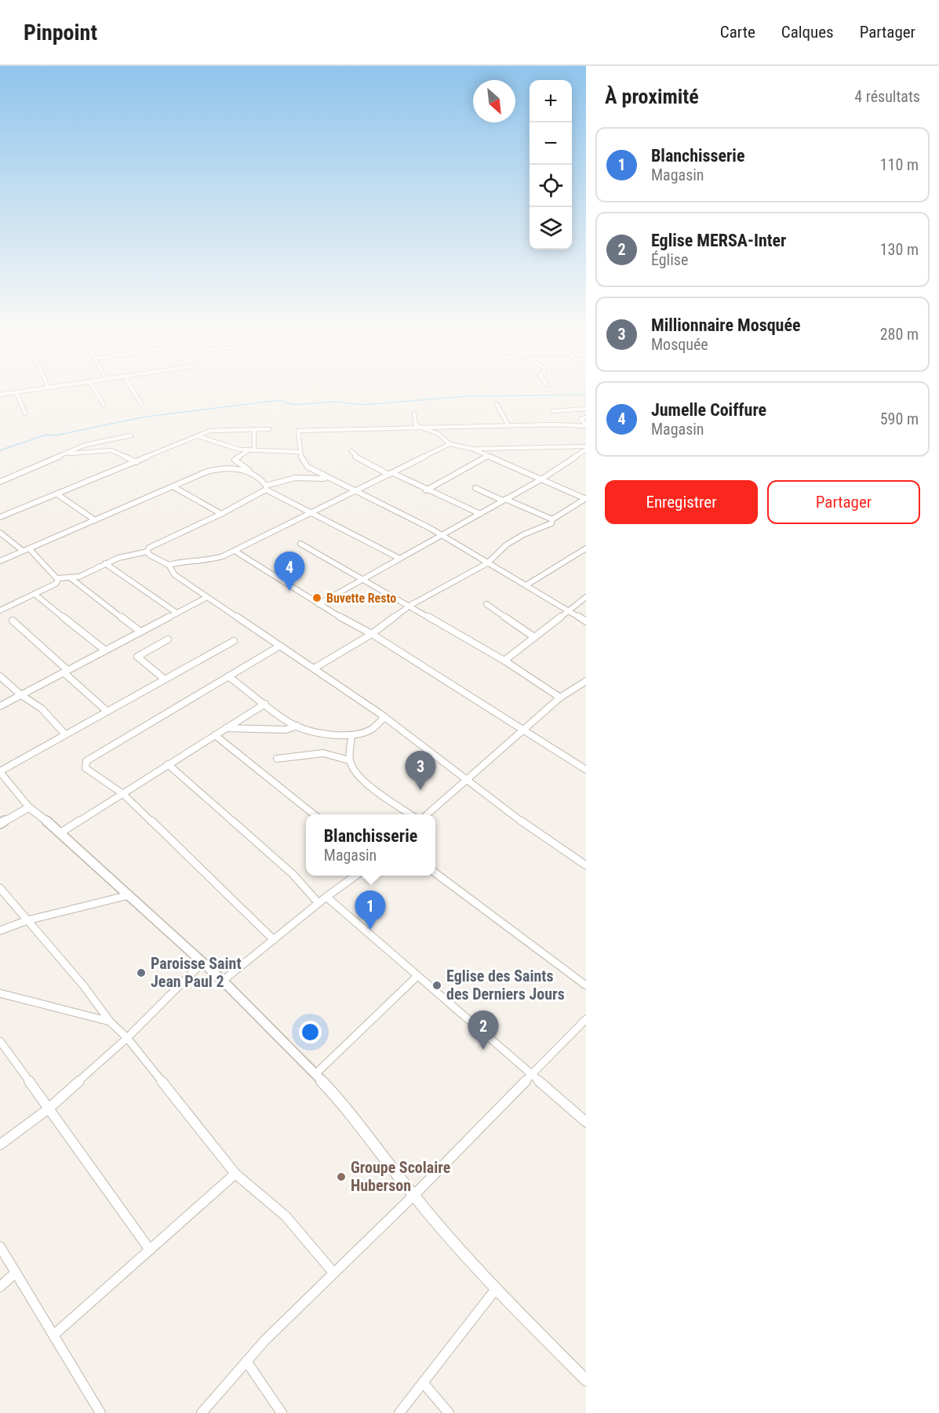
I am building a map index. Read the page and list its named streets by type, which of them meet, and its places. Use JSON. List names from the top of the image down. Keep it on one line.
{"places":["Buvette Resto","Paroisse Saint Jean Paul 2","Eglise des Saints des Derniers Jours","Groupe Scolaire Huberson"],"north":"bottom right","page":{"header":"Pinpoint","nav":["Carte","Calques","Partager"],"heading":["À proximité","4 résultats"],"map_buttons":["+","−"],"list":[{"mark":"1","name":"Blanchisserie","note":"Magasin","value":"110 m"},{"mark":"2","name":"Eglise MERSA-Inter","note":"Église","value":"130 m"},{"mark":"3","name":"Millionnaire Mosquée","note":"Mosquée","value":"280 m"},{"mark":"4","name":"Jumelle Coiffure","note":"Magasin","value":"590 m"}],"buttons":["Enregistrer","Partager"],"pins":["4","3","1","2"],"popup":["Blanchisserie","Magasin"]}}
